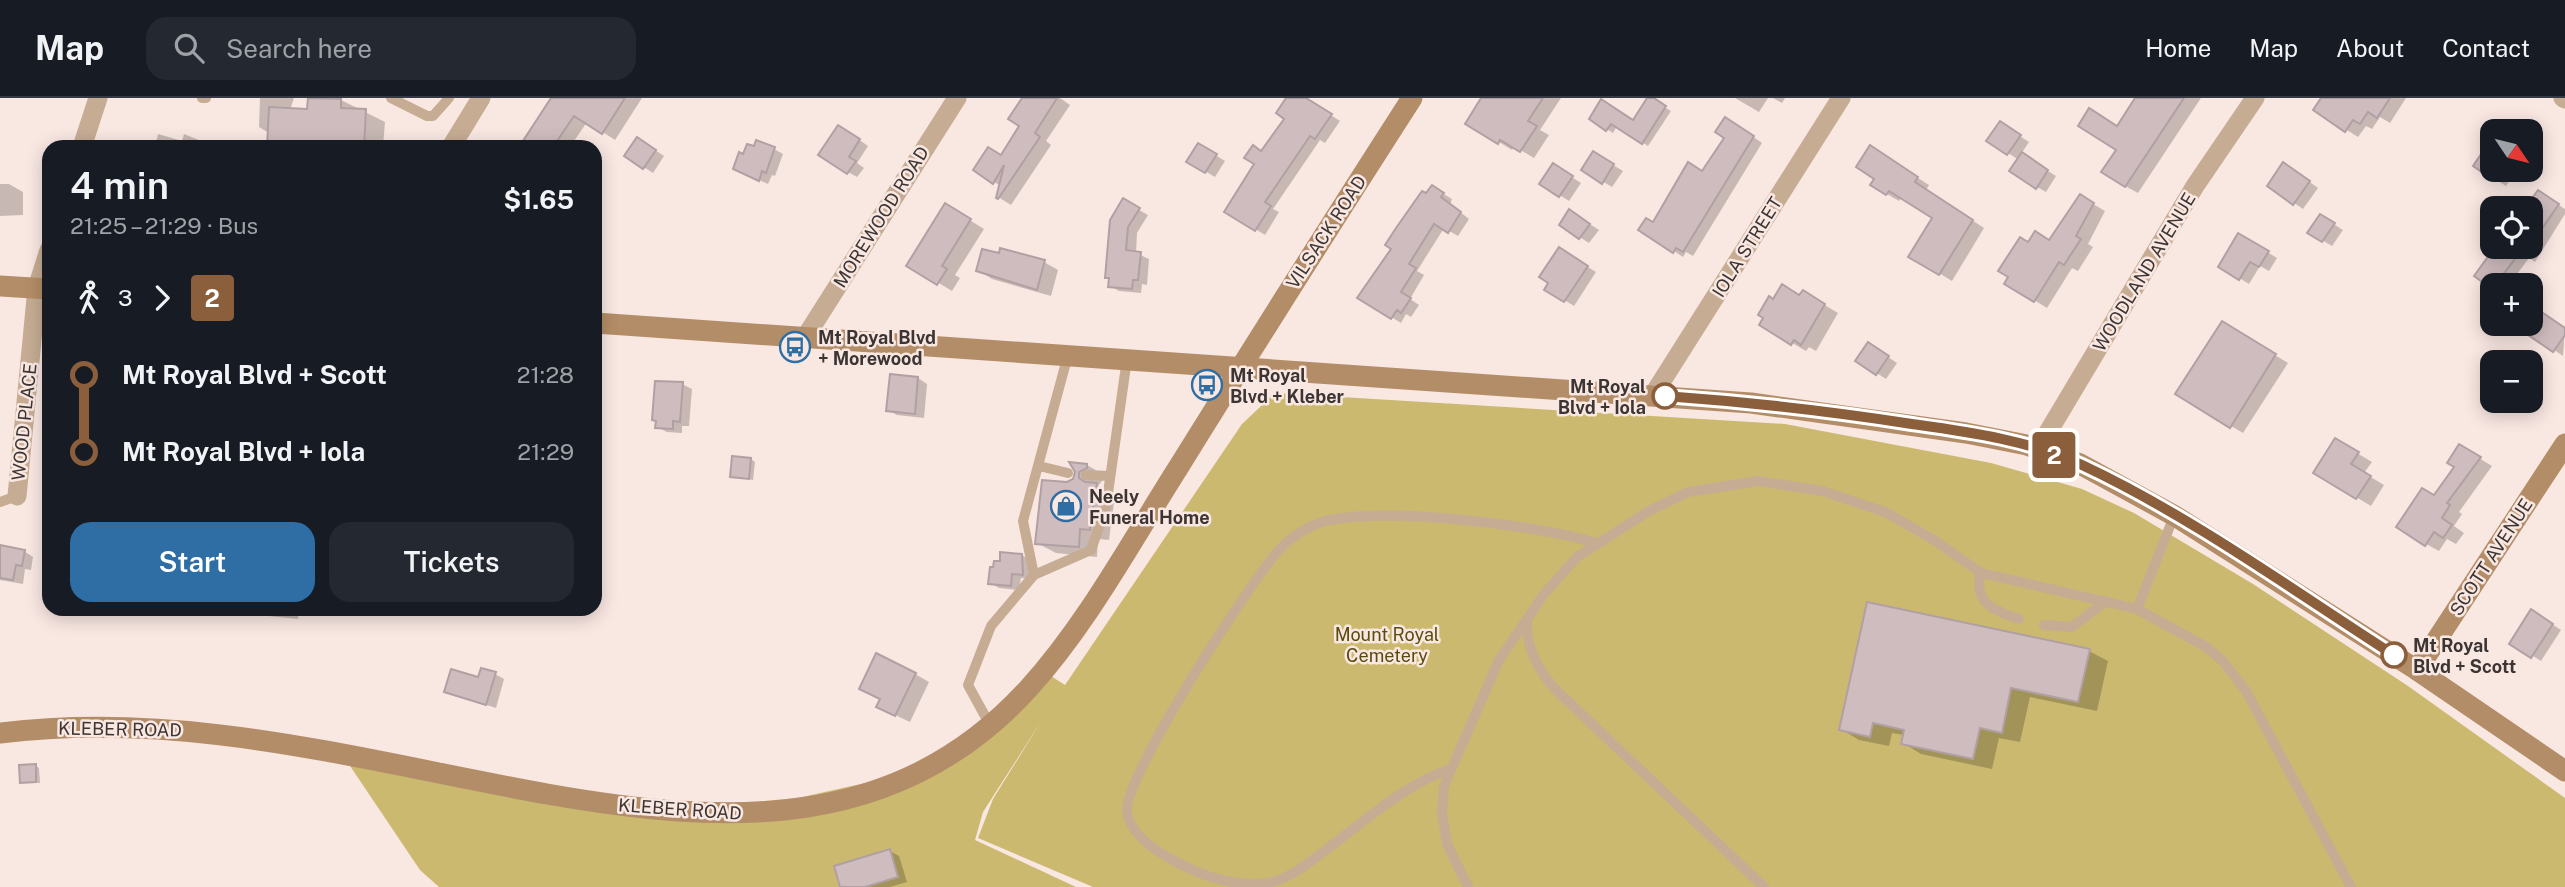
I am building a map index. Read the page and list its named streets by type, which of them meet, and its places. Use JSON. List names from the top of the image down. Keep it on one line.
{"streets":{"main road":["VILSACK ROAD","SCOTT AVENUE","KLEBER ROAD"],"street":["MOREWOOD ROAD","IOLA STREET","WOODLAND AVENUE","WOOD PLACE"]},"crossings":[["VILSACK ROAD","KLEBER ROAD"]],"parks":["Mount Royal Cemetery"],"places":{"bus stop":["Mt Royal Blvd + Morewood","Mt Royal Blvd + Kleber"],"other":["Mt Royal Blvd + Iola","Mt Royal Blvd + Scott"],"shop":["Neely Funeral Home"]},"lines":["bus line 2"],"north":"bottom right","page":{"header":"Map","search":"Search here","nav":["Home","Map","About","Contact"],"on_map":"2","map_buttons":["+","−"],"heading":["4 min","21:25 – 21:29 · Bus","$1.65"],"legs":["3","2"],"list":[{"name":"Mt Royal Blvd + Scott","value":"21:28"},{"name":"Mt Royal Blvd + Iola","value":"21:29"}],"buttons":["Start","Tickets"]}}
